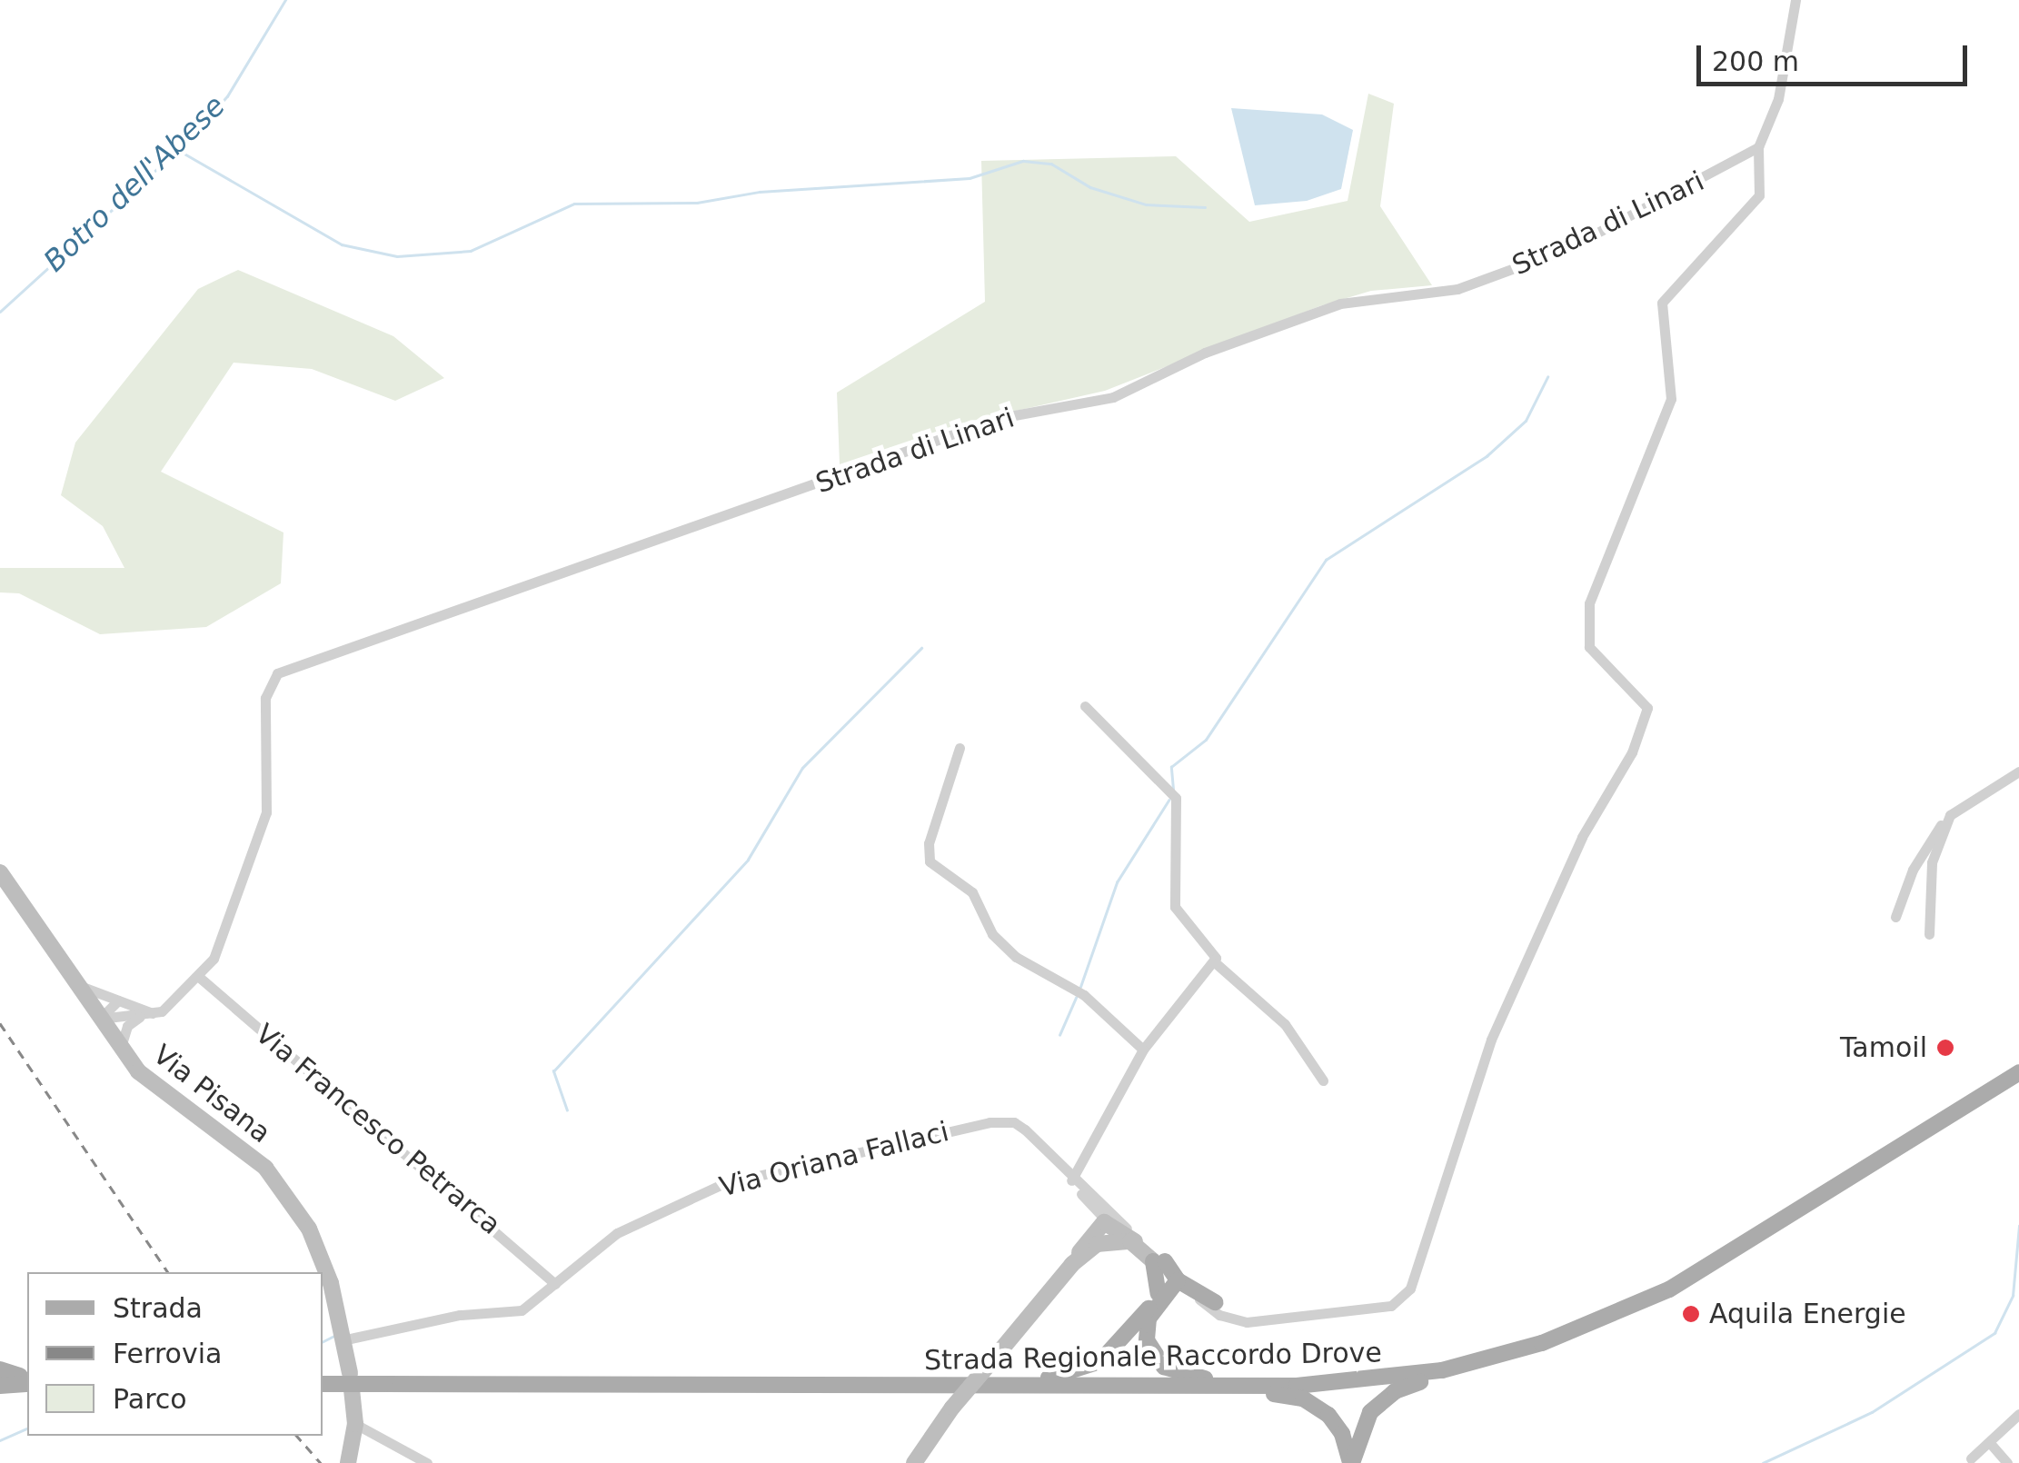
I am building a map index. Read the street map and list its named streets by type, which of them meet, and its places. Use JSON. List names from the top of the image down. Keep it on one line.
{"streets":{"main road":["Strada Regionale Raccordo Drove"],"street":["Strada di Linari","Via Pisana","Via Francesco Petrarca","Via Oriana Fallaci"]},"crossings":[["Strada di Linari","Via Pisana"],["Strada di Linari","Via Francesco Petrarca"],["Via Pisana","Via Oriana Fallaci"],["Via Francesco Petrarca","Via Oriana Fallaci"]],"water":["Botro dell'Abese"],"places":["Tamoil","Aquila Energie"],"legend":["Strada","Ferrovia","Parco"],"scale_bar":"200 m"}
